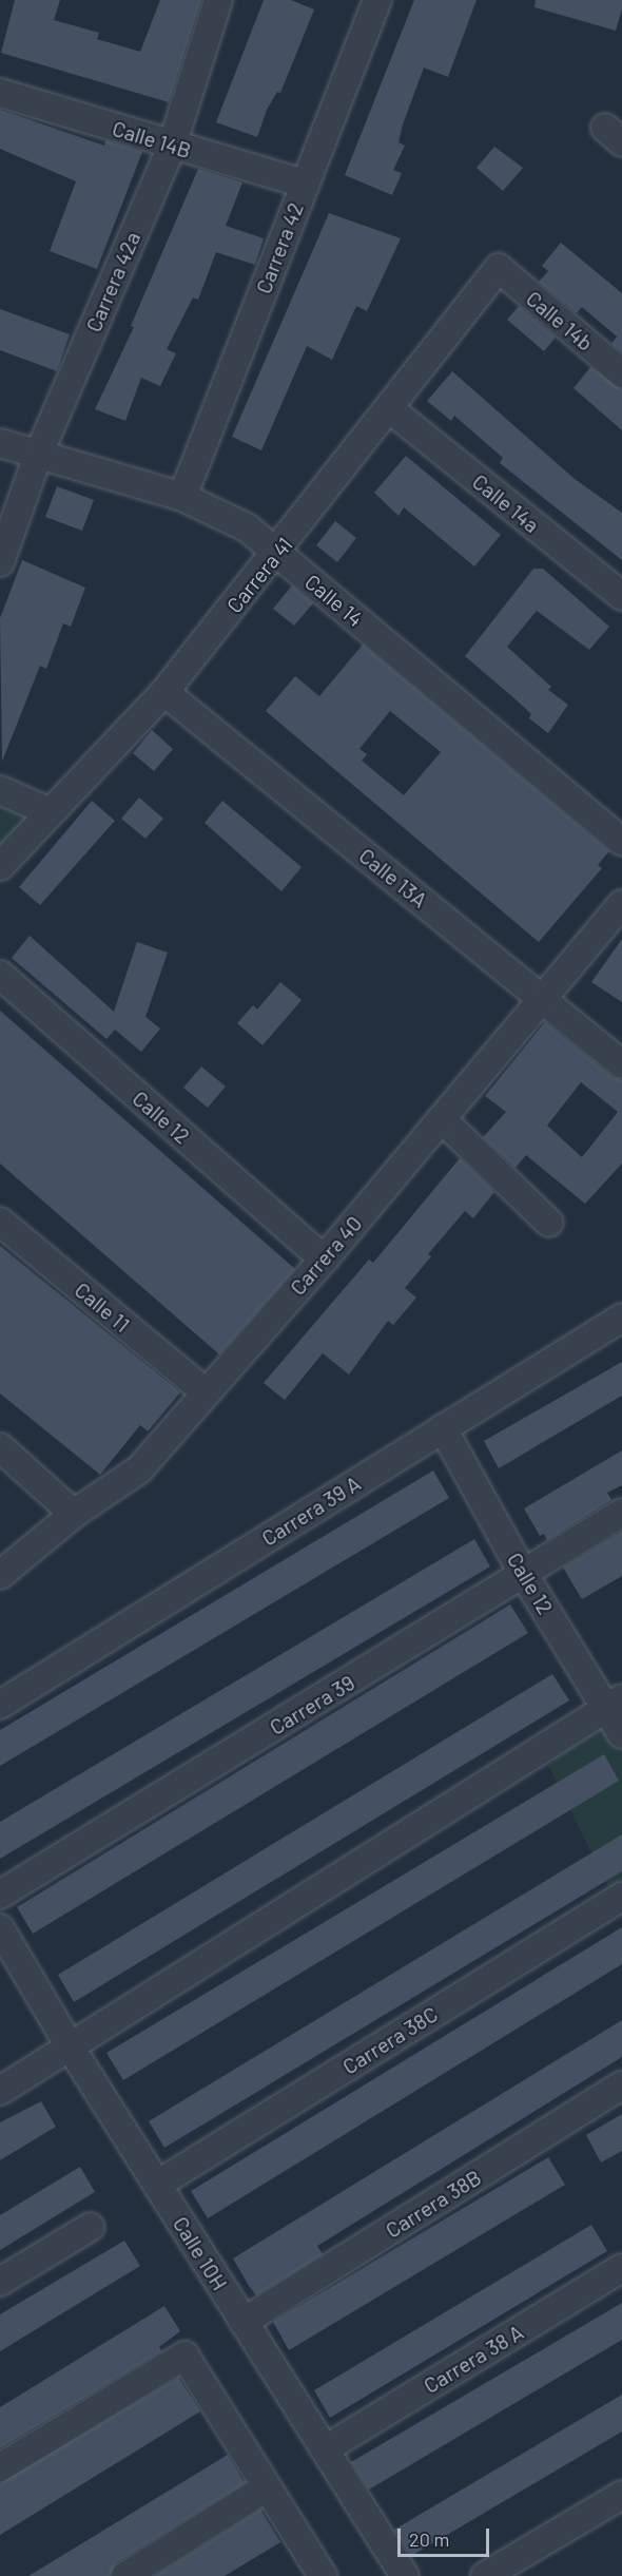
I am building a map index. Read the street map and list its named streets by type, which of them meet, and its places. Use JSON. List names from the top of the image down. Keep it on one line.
{"streets":{"street":["Calle 14B","Carrera 42","Carrera 42a","Calle 14b","Calle 14a","Carrera 41","Calle 14","Calle 13A","Calle 12","Carrera 40","Calle 11","Carrera 39 A","Carrera 39","Carrera 38C","Carrera 38B","Calle 10H","Carrera 38 A"]},"crossings":[["Calle 14B","Carrera 42"],["Calle 14B","Carrera 42a"],["Carrera 42","Calle 14"],["Carrera 42a","Calle 14"],["Calle 14b","Carrera 41"],["Calle 14a","Carrera 41"],["Carrera 41","Calle 14"],["Carrera 41","Calle 13A"],["Calle 13A","Carrera 40"],["Calle 12","Carrera 40"],["Calle 12","Carrera 39 A"],["Calle 12","Carrera 39"],["Carrera 40","Calle 11"],["Carrera 38C","Calle 10H"],["Carrera 38B","Calle 10H"],["Calle 10H","Carrera 38 A"]],"scale_bar":"20 m"}
